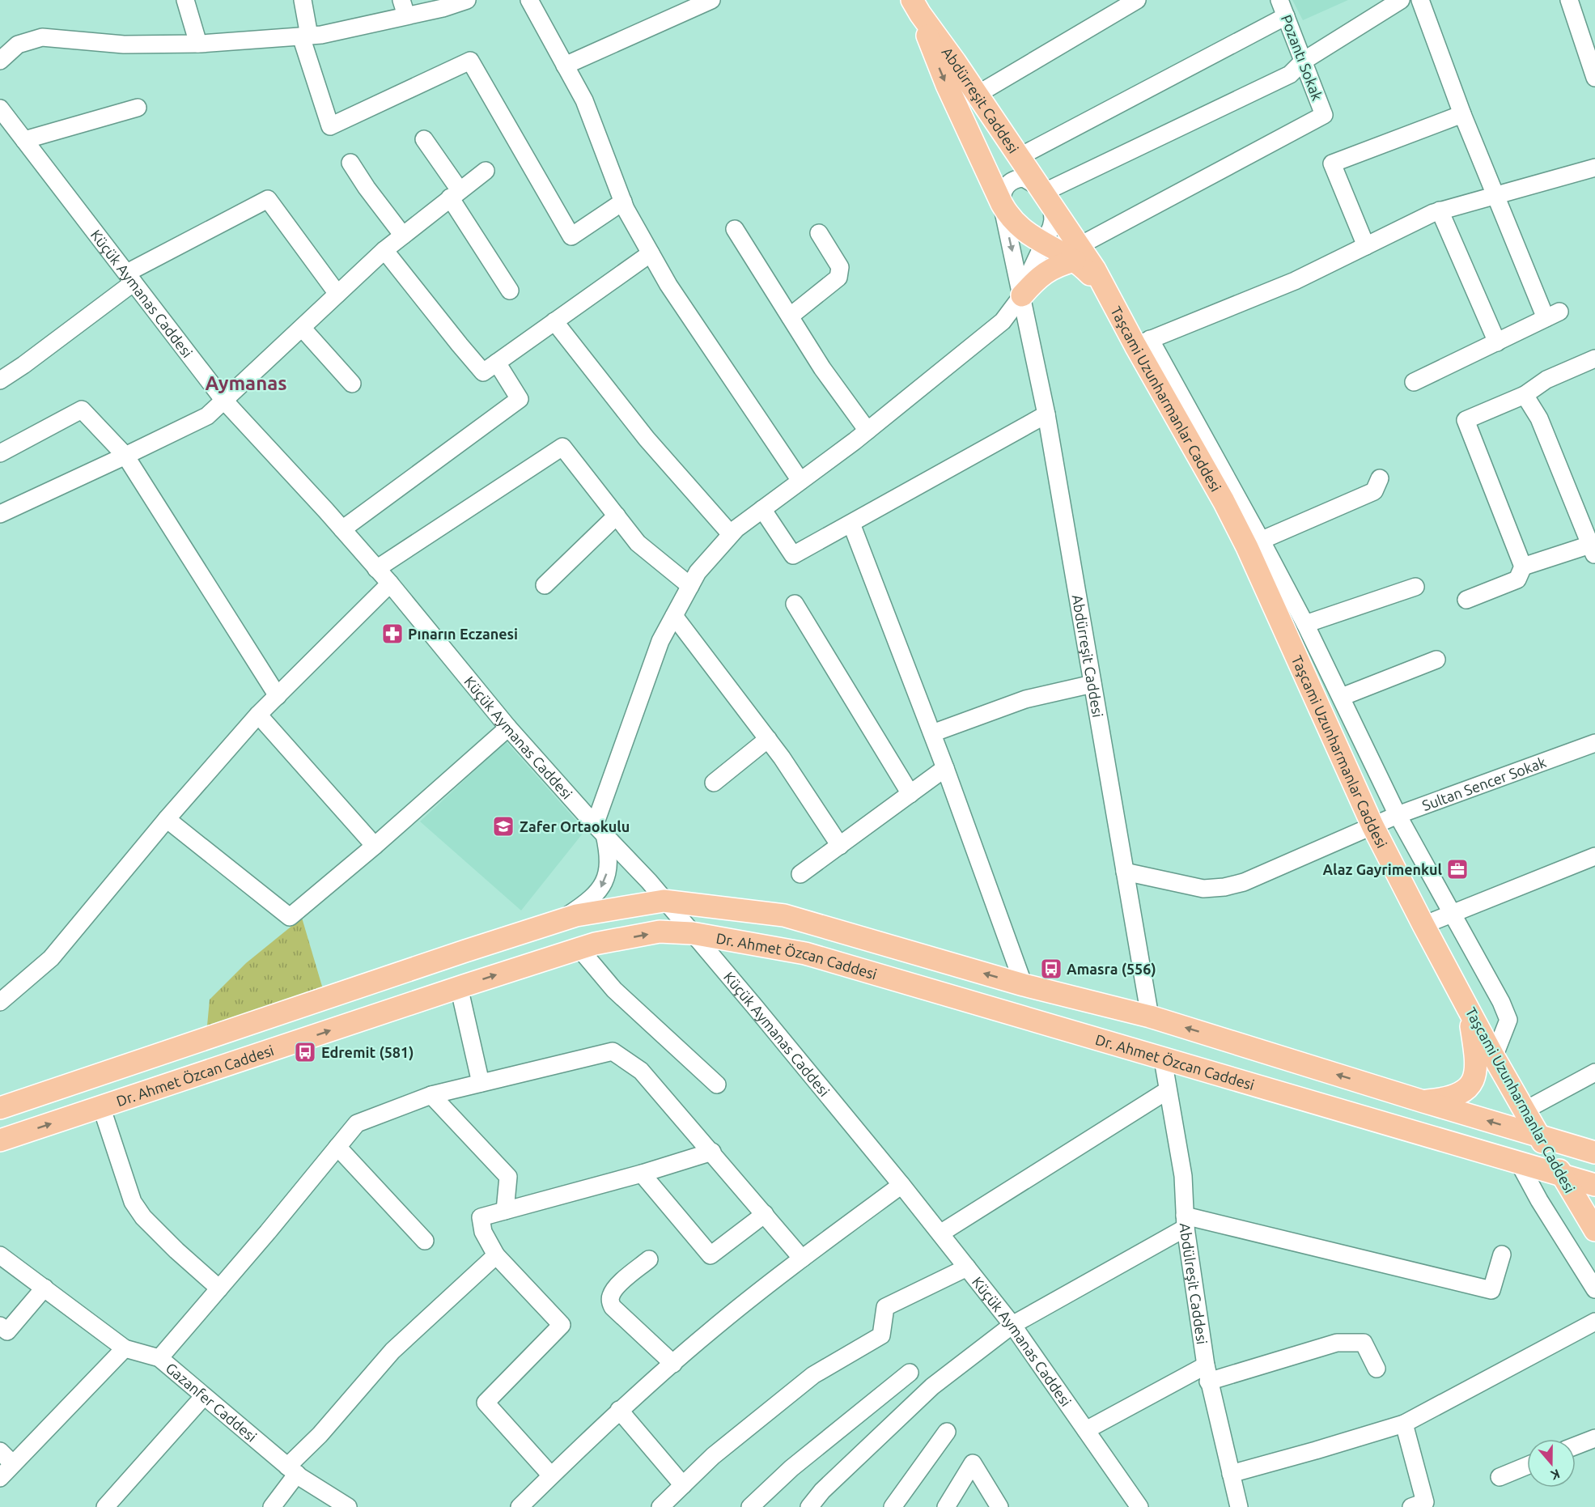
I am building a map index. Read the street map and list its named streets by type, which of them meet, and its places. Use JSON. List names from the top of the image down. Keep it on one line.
{"streets":{"main road":["Abdürreşit Caddesi","Taşcami Uzunharmanlar Caddesi","Dr. Ahmet Özcan Caddesi"],"street":["Pozantı Sokak","Küçük Aymanas Caddesi","Sultan Sencer Sokak","Abdülreşit Caddesi","Gazanfer Caddesi"]},"crossings":[["Pozantı Sokak","Taşcami Uzunharmanlar Caddesi"],["Abdürreşit Caddesi","Taşcami Uzunharmanlar Caddesi"],["Abdürreşit Caddesi","Sultan Sencer Sokak"],["Abdürreşit Caddesi","Dr. Ahmet Özcan Caddesi"],["Küçük Aymanas Caddesi","Dr. Ahmet Özcan Caddesi"],["Taşcami Uzunharmanlar Caddesi","Sultan Sencer Sokak"],["Taşcami Uzunharmanlar Caddesi","Dr. Ahmet Özcan Caddesi"],["Dr. Ahmet Özcan Caddesi","Abdülreşit Caddesi"]],"districts":["Aymanas"],"places":{"pharmacy":["Pınarın Eczanesi"],"school or university":["Zafer Ortaokulu"],"office":["Alaz Gayrimenkul"],"bus stop":["Amasra (556)","Edremit (581)"]},"north":"bottom"}
